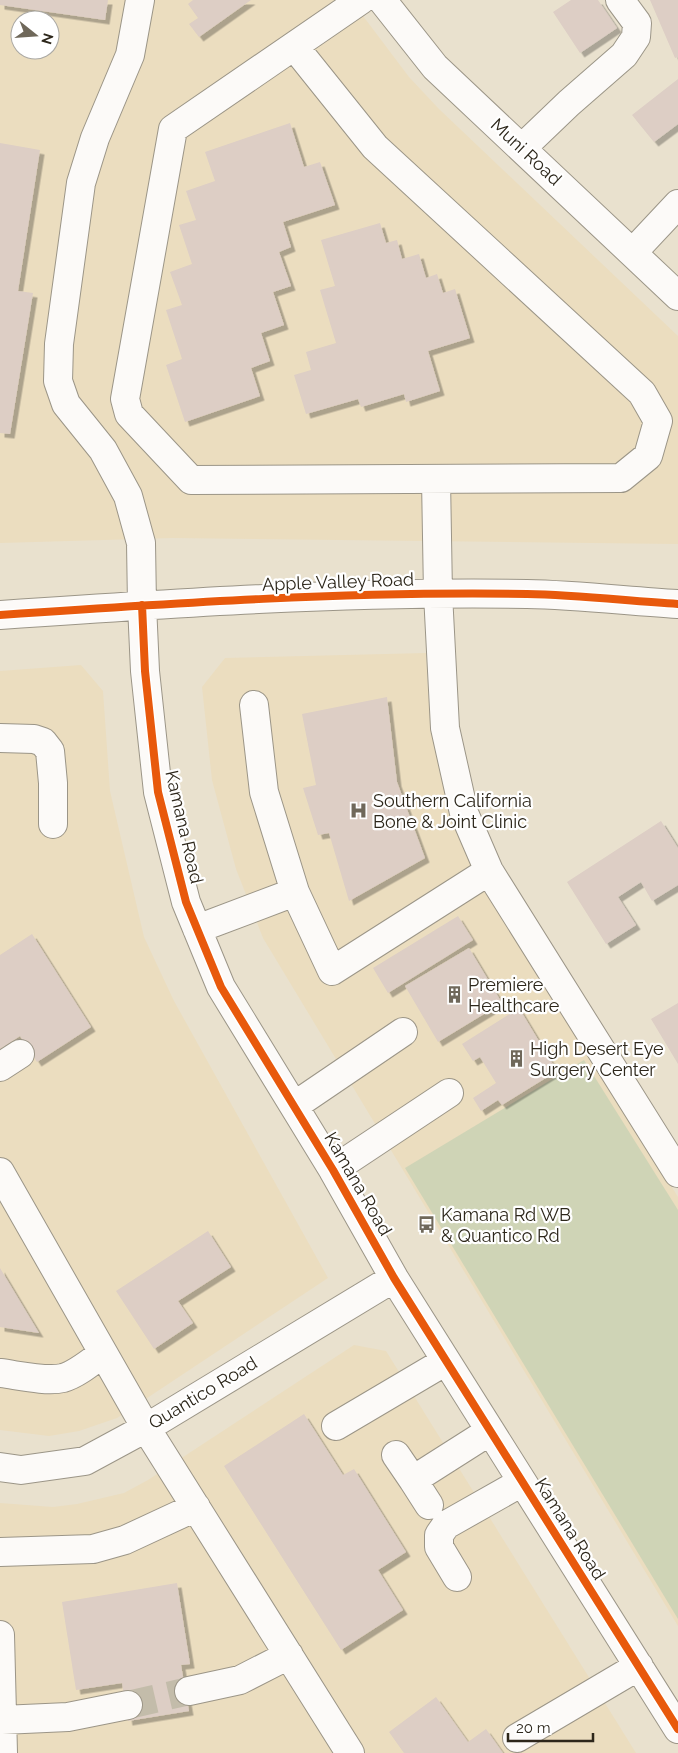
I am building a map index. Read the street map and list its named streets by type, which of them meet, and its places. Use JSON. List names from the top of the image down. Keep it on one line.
{"streets":{"street":["Muni Road","Apple Valley Road","Kamana Road","Quantico Road"]},"crossings":[["Apple Valley Road","Kamana Road"],["Kamana Road","Quantico Road"]],"places":{"hospital":["Southern California Bone & Joint Clinic"],"building":["Premiere Healthcare","High Desert Eye Surgery Center"],"bus stop":["Kamana Rd WB & Quantico Rd"]},"scale_bar":"20 m","north":"right"}
